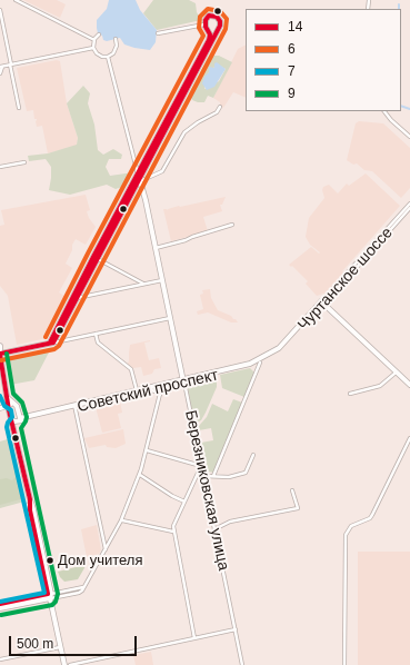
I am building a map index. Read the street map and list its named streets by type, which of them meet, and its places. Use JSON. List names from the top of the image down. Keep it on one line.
{"streets":{"main road":["Чуртанское шоссе","Советский проспект","Березниковская улица"]},"crossings":[["Чуртанское шоссе","Советский проспект"],["Советский проспект","Березниковская улица"]],"places":["Дом учителя"],"lines":["transit line 6","transit line 14","transit line 9","transit line 7"],"legend":["14","6","7","9"],"scale_bar":"500 m"}
